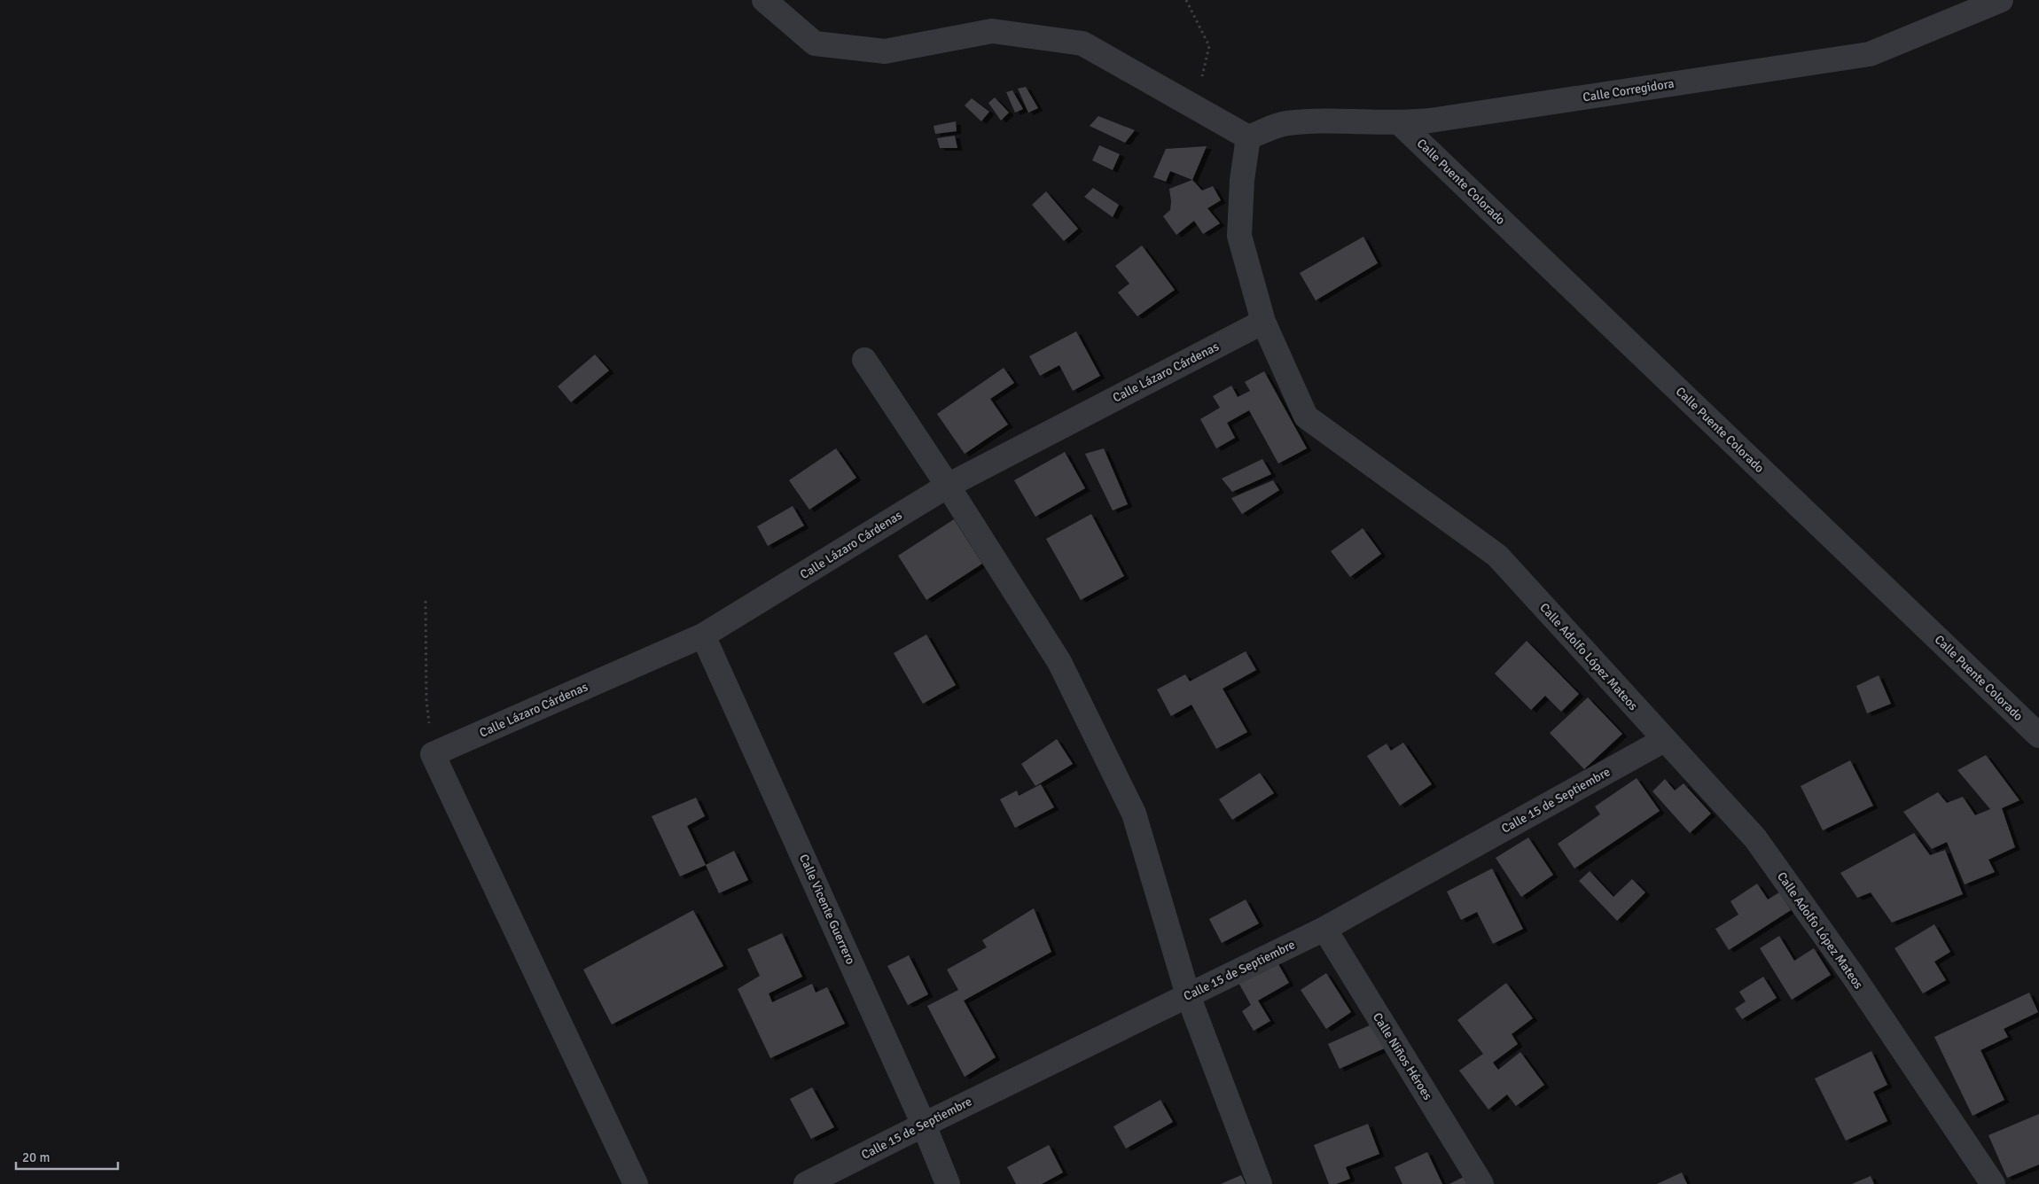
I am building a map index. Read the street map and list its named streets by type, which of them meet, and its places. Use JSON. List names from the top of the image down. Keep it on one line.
{"streets":{"street":["Calle Corregidora","Calle Puente Colorado","Calle Lázaro Cárdenas","Calle Adolfo López Mateos","Calle 15 de Septiembre","Calle Vicente Guerrero","Calle Niños Héroes"]},"crossings":[["Calle Corregidora","Calle Puente Colorado"],["Calle Corregidora","Calle Adolfo López Mateos"],["Calle Lázaro Cárdenas","Calle Adolfo López Mateos"],["Calle Lázaro Cárdenas","Calle Vicente Guerrero"],["Calle Adolfo López Mateos","Calle 15 de Septiembre"],["Calle 15 de Septiembre","Calle Vicente Guerrero"],["Calle 15 de Septiembre","Calle Niños Héroes"]],"scale_bar":"20 m"}
